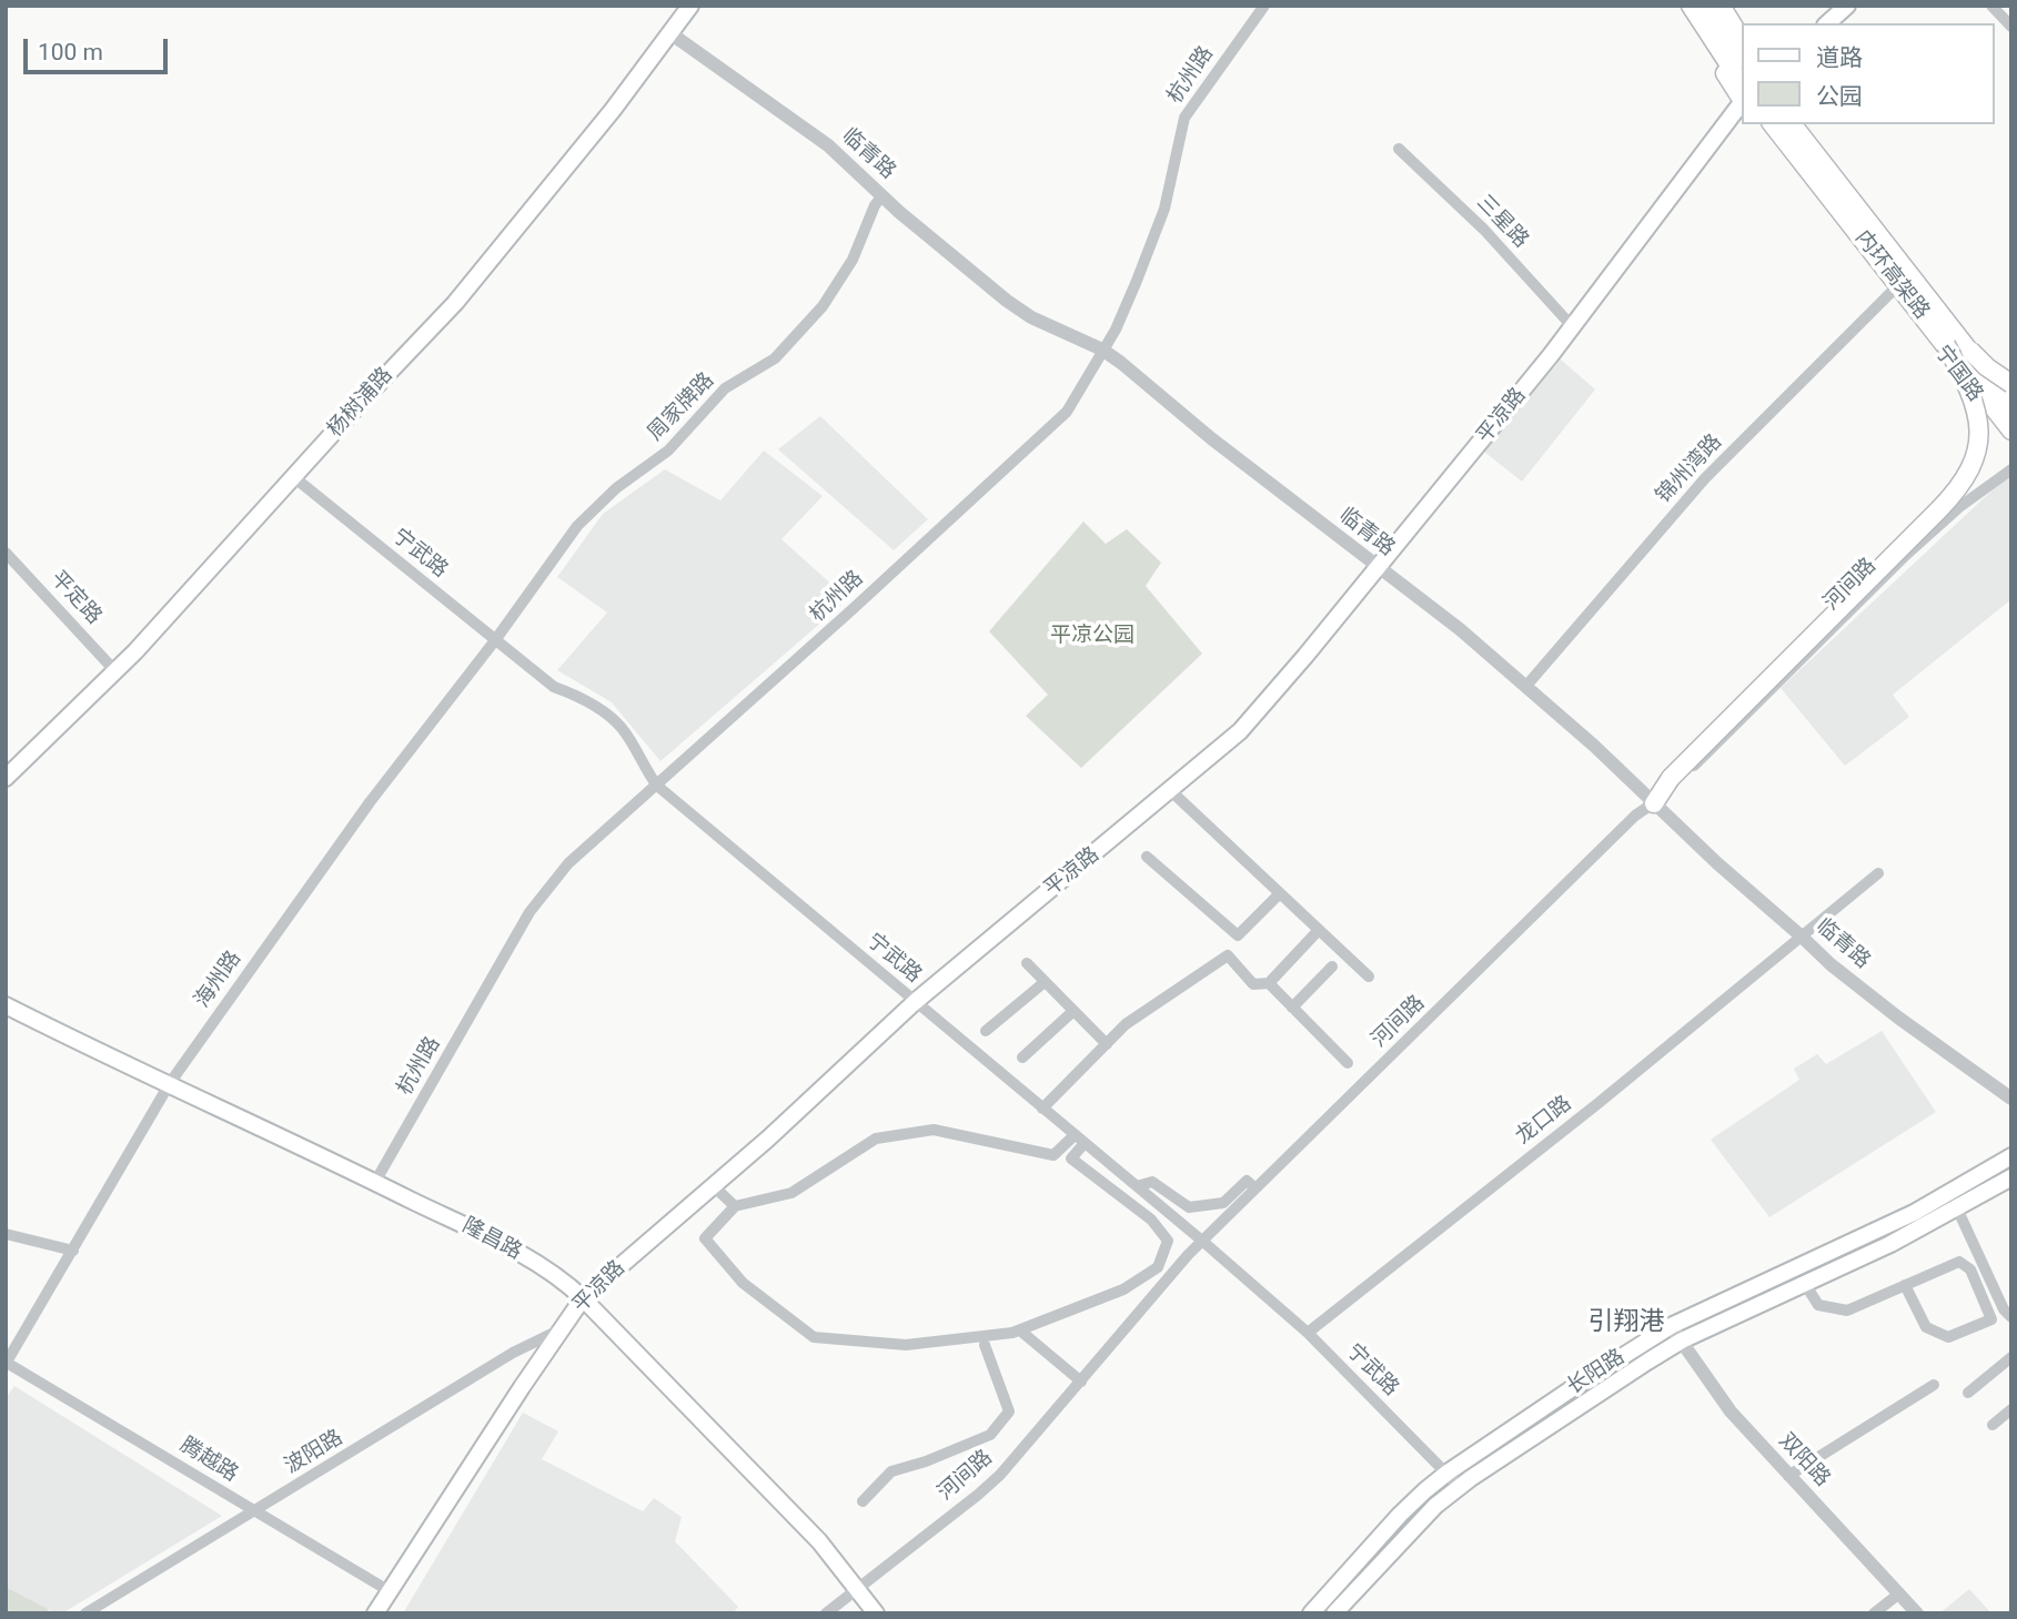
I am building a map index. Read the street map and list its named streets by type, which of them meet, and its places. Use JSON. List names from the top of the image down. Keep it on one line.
{"streets":{"main road":["内环高架路","宁国路","杨树浦路","平凉路","隆昌路","长阳路"],"street":["杭州路","临青路","三星路","周家牌路","锦州湾路","宁武路","河间路","平定路","海州路","龙口路","波阳路","腾越路","双阳路"]},"crossings":[["杭州路","临青路"],["杭州路","宁武路"],["杭州路","隆昌路"],["临青路","杨树浦路"],["临青路","周家牌路"],["临青路","平凉路"],["临青路","锦州湾路"],["临青路","河间路"],["临青路","龙口路"],["三星路","平凉路"],["宁国路","锦州湾路"],["杨树浦路","宁武路"],["杨树浦路","平定路"],["周家牌路","宁武路"],["周家牌路","海州路"],["平凉路","宁武路"],["平凉路","隆昌路"],["平凉路","波阳路"],["平凉路","腾越路"],["宁武路","河间路"],["宁武路","海州路"],["宁武路","龙口路"],["宁武路","长阳路"],["河间路","隆昌路"],["海州路","隆昌路"],["海州路","腾越路"],["长阳路","双阳路"],["波阳路","腾越路"]],"districts":["引翔港"],"parks":["平凉公园"],"legend":["道路","公园"],"scale_bar":"100 m"}
